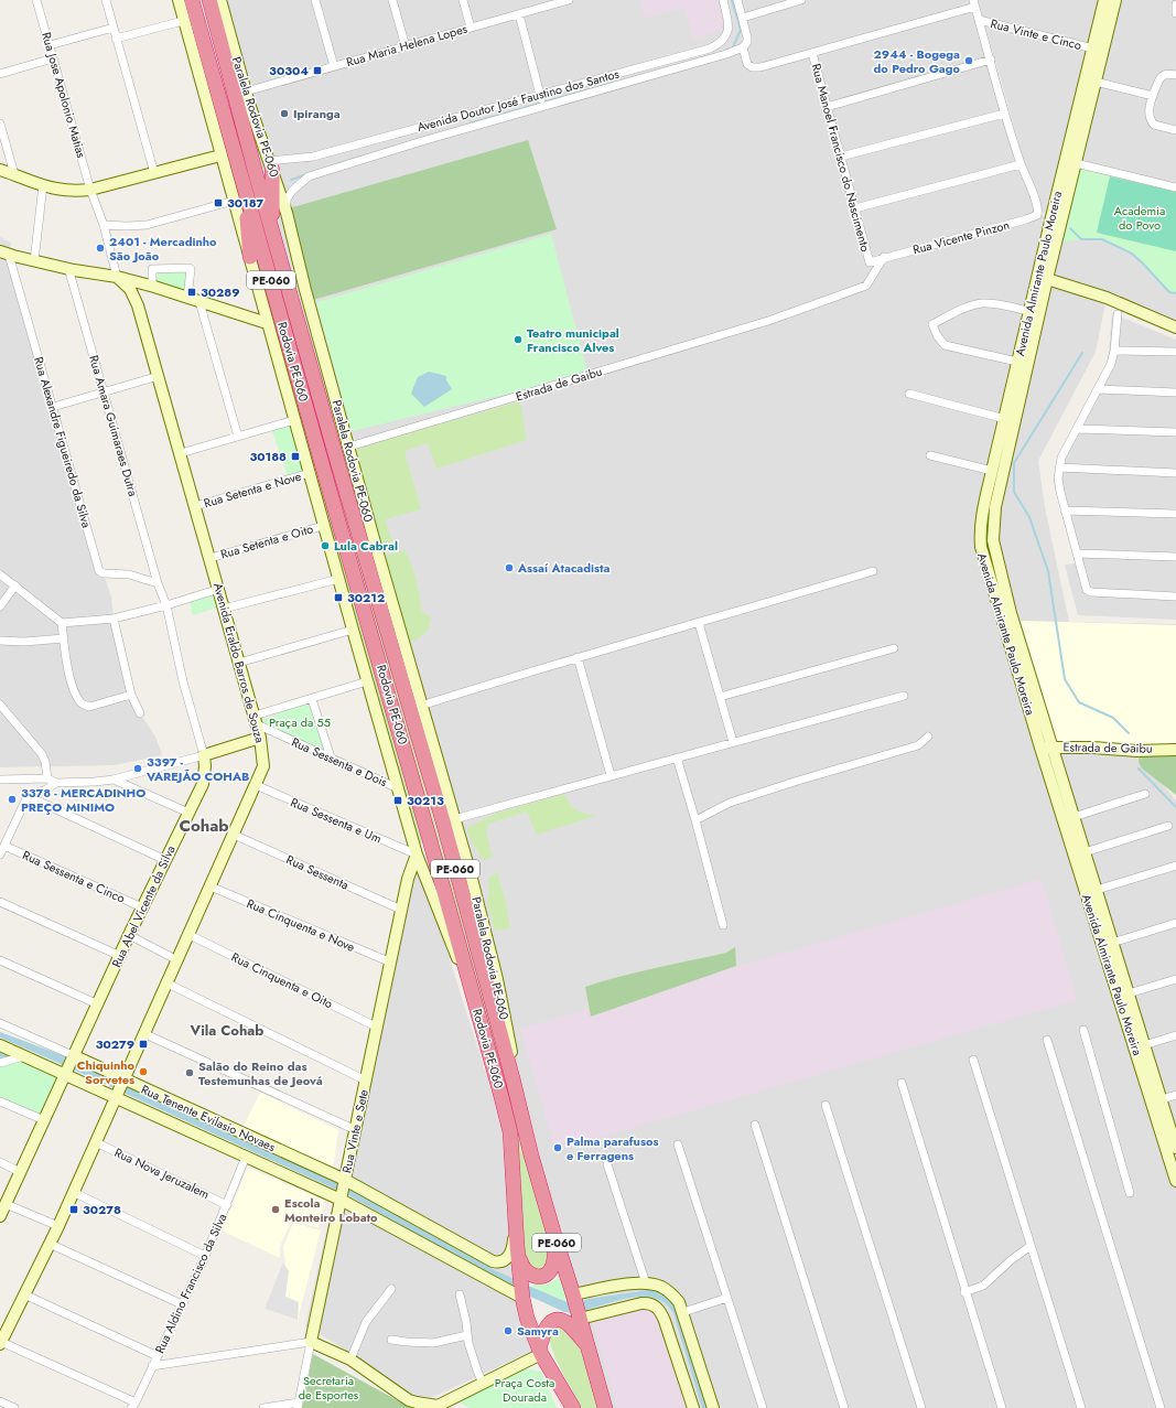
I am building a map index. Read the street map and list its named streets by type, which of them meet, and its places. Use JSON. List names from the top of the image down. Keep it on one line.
{"streets":{"highway":["PE-060","Rodovia PE-060"],"main road":["Paralela Rodovia PE-060","Avenida Almirante Paulo Moreira","Estrada de Gaibu","Avenida Eraldo Barros de Souza","Rua Abel Vicente da Silva","Rua Tenente Evilasio Novaes","Rua Vinte e Sete"],"street":["Rua Vinte e Cinco","Rua Maria Helena Lopes","Rua Jose Apolonio Matias","Avenida Doutor José Faustino dos Santos","Rua Manoel Francisco do Nascimento","Rua Vicente Pinzon","Rua Amara Guimaraes Dutra","Rua Alexandre Figueiredo da Silva","Rua Setenta e Nove","Rua Setenta e Oito","Rua Sessenta e Dois","Rua Sessenta e Um","Rua Sessenta","Rua Sessenta e Cinco","Rua Cinquenta e Nove","Rua Cinquenta e Oito","Rua Nova Jeruzalem","Rua Aldino Francisco da Silva"]},"crossings":[["Rua Vinte e Cinco","Avenida Almirante Paulo Moreira"],["Rua Maria Helena Lopes","Paralela Rodovia PE-060"],["Rua Jose Apolonio Matias","Avenida Eraldo Barros de Souza"],["Avenida Doutor José Faustino dos Santos","Paralela Rodovia PE-060"],["Paralela Rodovia PE-060","Rodovia PE-060"],["Paralela Rodovia PE-060","Estrada de Gaibu"],["Rua Manoel Francisco do Nascimento","Rua Vicente Pinzon"],["Rua Vicente Pinzon","Estrada de Gaibu"],["Avenida Almirante Paulo Moreira","Estrada de Gaibu"],["PE-060","Rodovia PE-060"],["PE-060","Rua Setenta e Nove"],["PE-060","Rua Setenta e Oito"],["PE-060","Rua Sessenta e Dois"],["PE-060","Rua Sessenta e Um"],["PE-060","Rua Vinte e Sete"],["Rua Amara Guimaraes Dutra","Rua Alexandre Figueiredo da Silva"],["Rua Setenta e Nove","Avenida Eraldo Barros de Souza"],["Rua Setenta e Oito","Avenida Eraldo Barros de Souza"],["Avenida Eraldo Barros de Souza","Rua Sessenta e Dois"],["Avenida Eraldo Barros de Souza","Rua Sessenta e Um"],["Avenida Eraldo Barros de Souza","Rua Sessenta"],["Avenida Eraldo Barros de Souza","Rua Cinquenta e Nove"],["Avenida Eraldo Barros de Souza","Rua Cinquenta e Oito"],["Avenida Eraldo Barros de Souza","Rua Tenente Evilasio Novaes"],["Avenida Eraldo Barros de Souza","Rua Nova Jeruzalem"],["Rua Sessenta e Um","Rua Vinte e Sete"],["Rua Sessenta","Rua Vinte e Sete"],["Rua Sessenta e Cinco","Rua Abel Vicente da Silva"],["Rua Abel Vicente da Silva","Rua Tenente Evilasio Novaes"],["Rua Cinquenta e Nove","Rua Vinte e Sete"],["Rua Cinquenta e Oito","Rua Vinte e Sete"],["Rua Tenente Evilasio Novaes","Rua Vinte e Sete"],["Rua Nova Jeruzalem","Rua Aldino Francisco da Silva"]],"districts":["Cohab","Vila Cohab"],"parks":["Academia do Povo","Praça da 55","Secretaria de Esportes","Praça Costa Dourada"],"places":{"other":["2944 - Bogega do Pedro Gago","Ipiranga","2401 - Mercadinho São João","Teatro municipal Francisco Alves","Lula Cabral","Assaí Atacadista","3397 - VAREJÃO COHAB","3378 - MERCADINHO PREÇO MINIMO","Chiquinho Sorvetes","Salão do Reino das Testemunhas de Jeová","Palma parafusos e Ferragens","Escola Monteiro Lobato","Samyra"],"transit":["30304","30187","30289","30188","30212","30213","30279","30278"]}}
